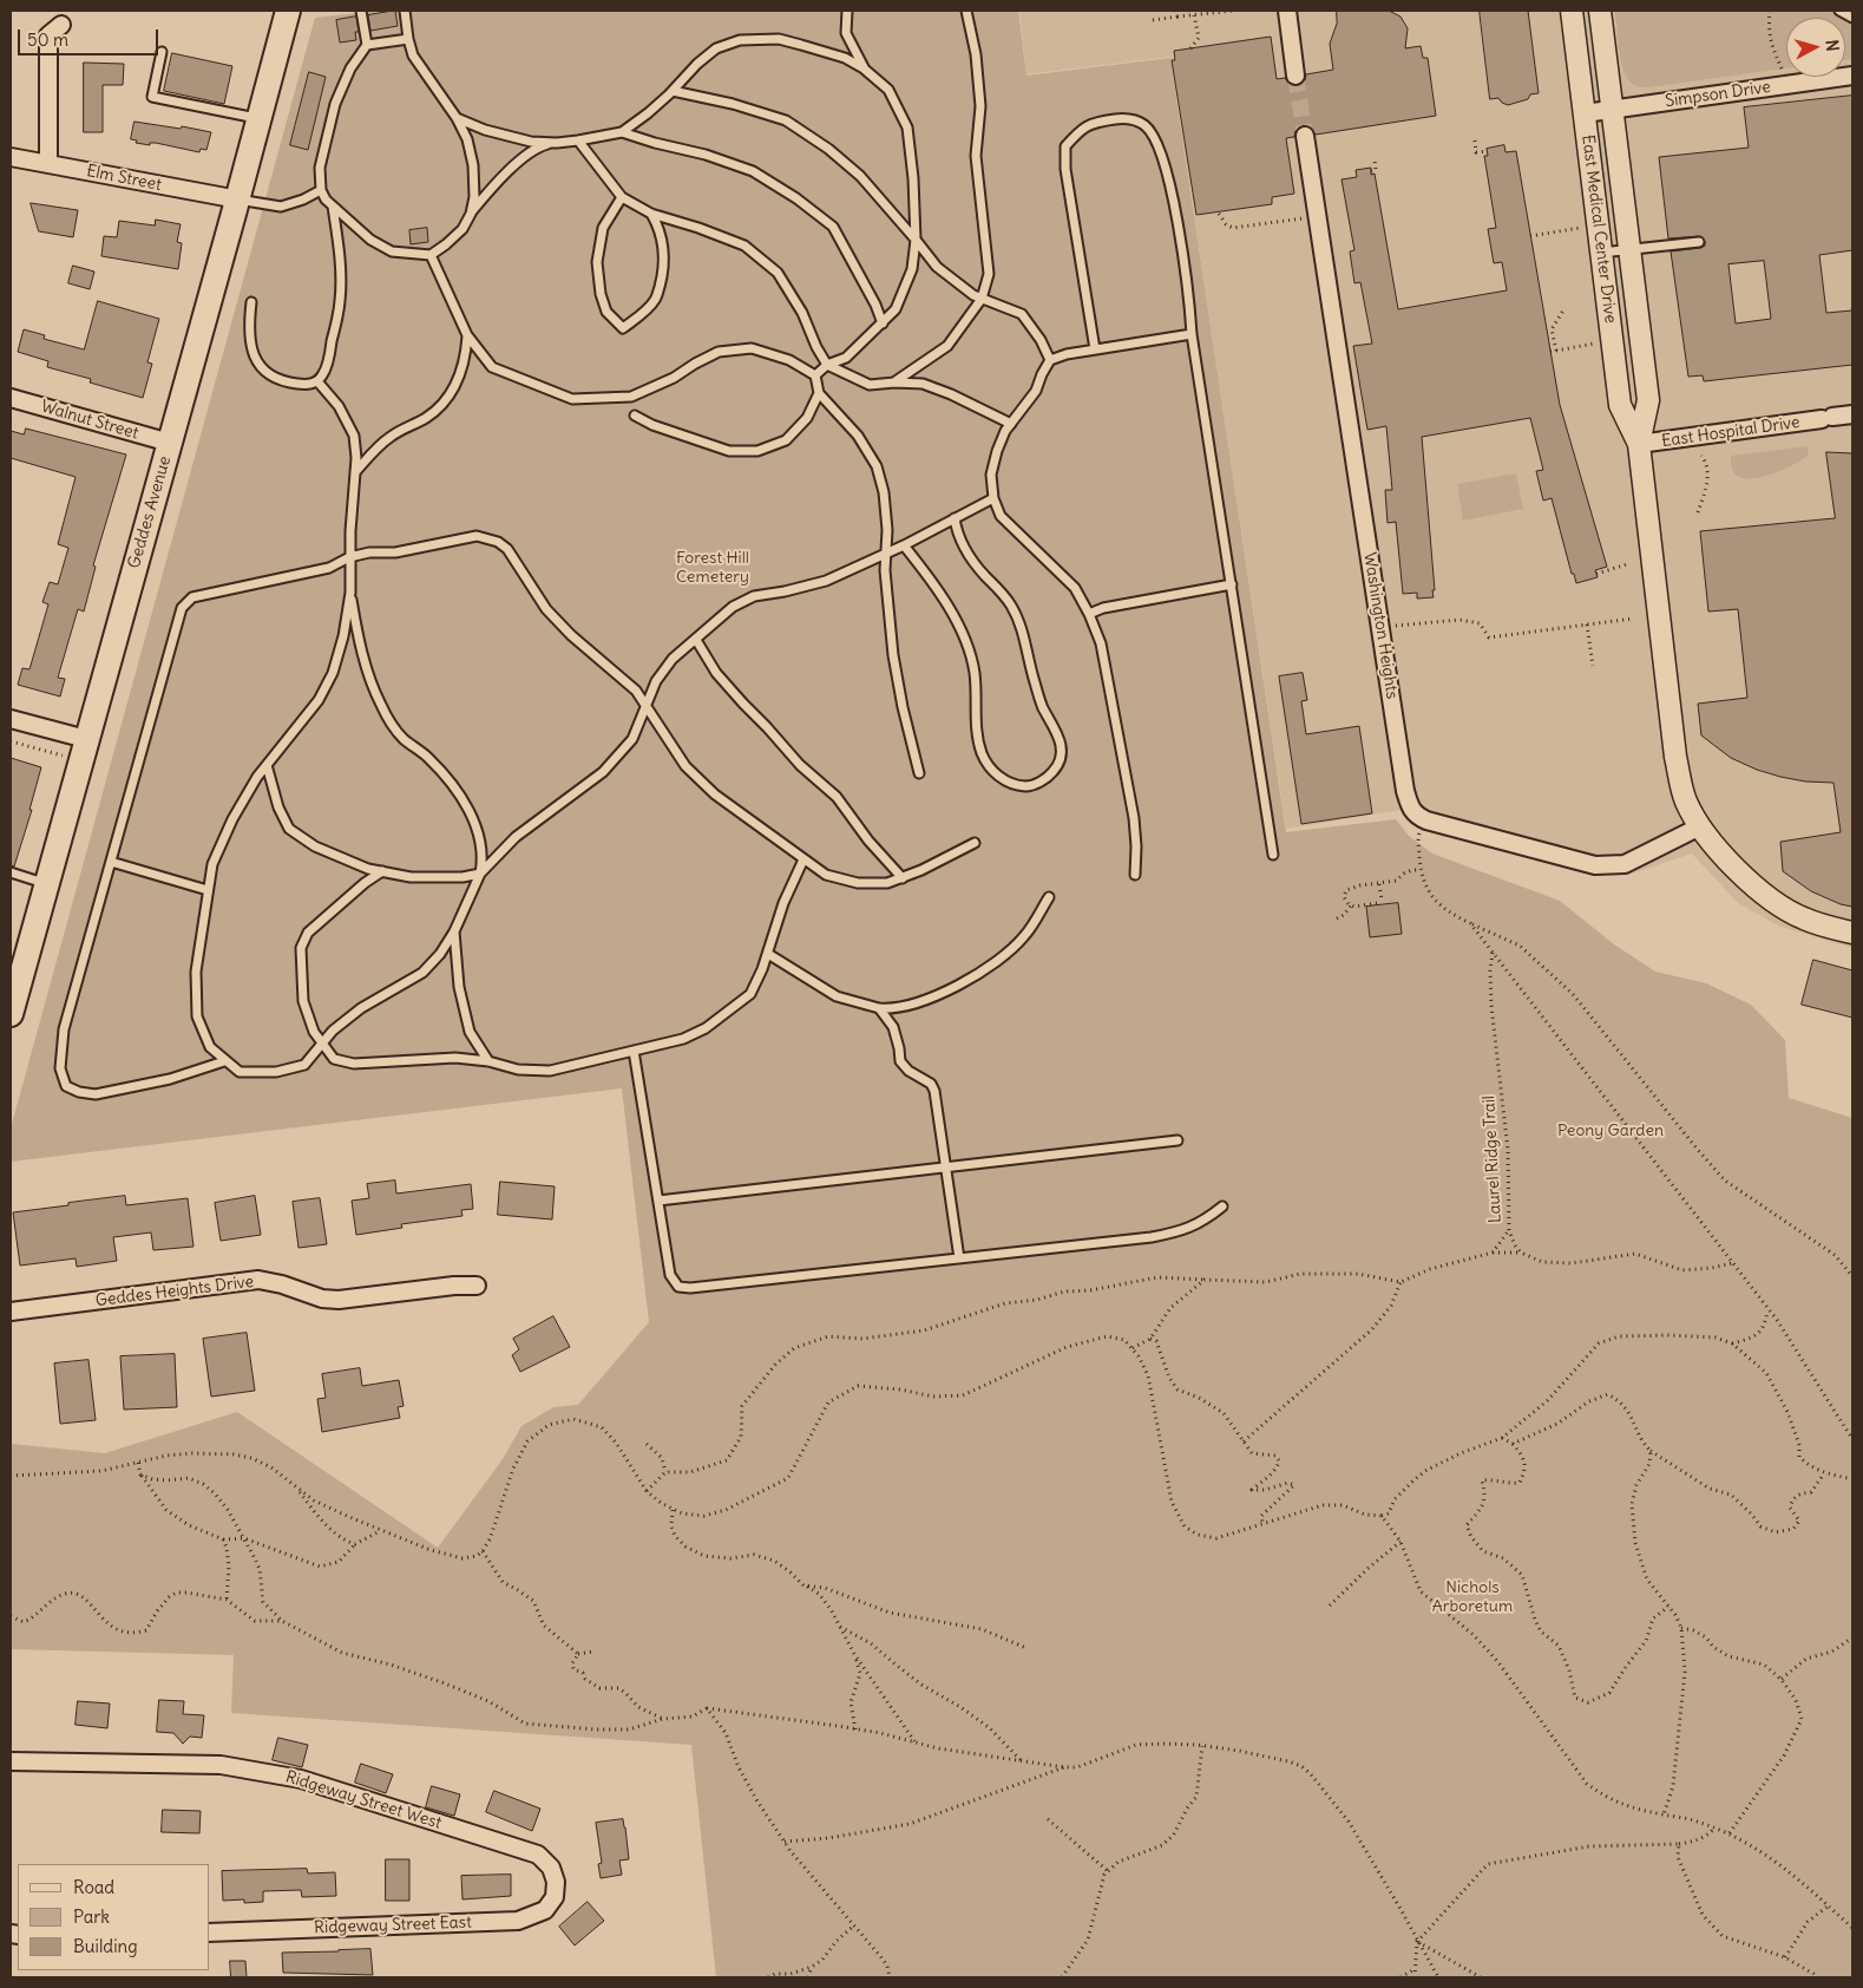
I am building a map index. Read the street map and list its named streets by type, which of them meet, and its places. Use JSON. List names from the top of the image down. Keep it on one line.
{"streets":{"main road":["Geddes Avenue"],"street":["Simpson Drive","Elm Street","East Medical Center Drive","Walnut Street","East Hospital Drive","Washington Heights","Geddes Heights Drive","Ridgeway Street West","Ridgeway Street East"],"path":["Laurel Ridge Trail"]},"crossings":[["Simpson Drive","East Medical Center Drive"],["Elm Street","Geddes Avenue"],["East Medical Center Drive","East Hospital Drive"],["Walnut Street","Geddes Avenue"],["Ridgeway Street West","Ridgeway Street East"]],"parks":["Forest Hill Cemetery","Peony Garden","Nichols Arboretum"],"legend":["Road","Park","Building"],"scale_bar":"50 m","north":"right"}
